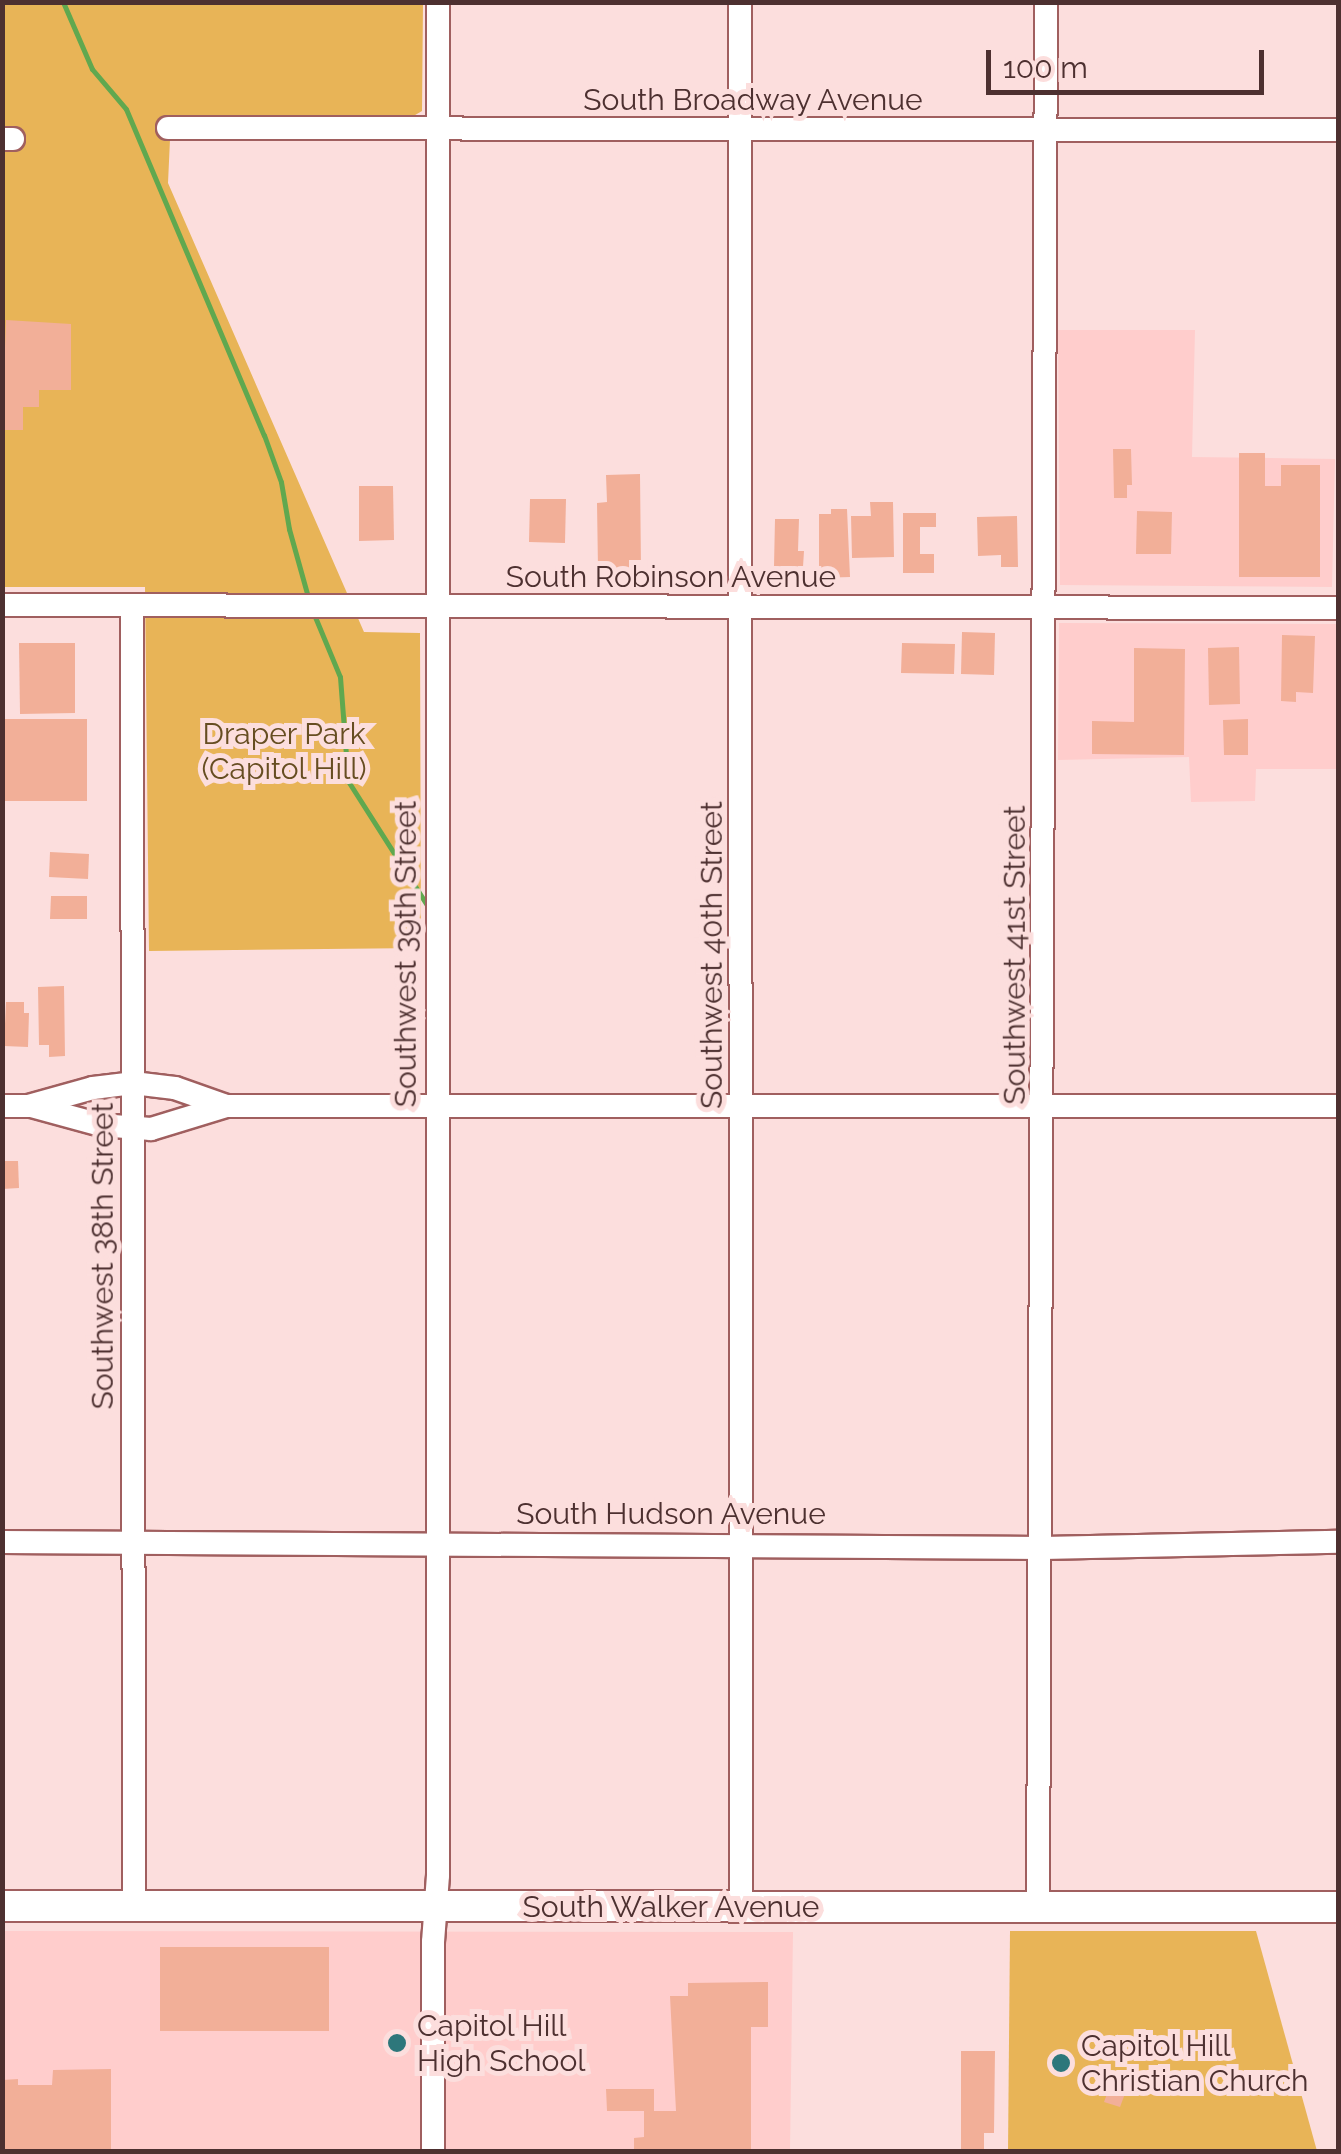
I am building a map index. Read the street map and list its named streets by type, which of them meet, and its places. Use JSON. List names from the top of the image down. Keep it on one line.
{"streets":{"main road":["South Walker Avenue"],"street":["South Broadway Avenue","South Robinson Avenue","Southwest 39th Street","Southwest 40th Street","Southwest 41st Street","Southwest 38th Street","South Hudson Avenue"]},"crossings":[["South Broadway Avenue","Southwest 39th Street"],["South Broadway Avenue","Southwest 40th Street"],["South Broadway Avenue","Southwest 41st Street"],["South Robinson Avenue","Southwest 39th Street"],["South Robinson Avenue","Southwest 40th Street"],["South Robinson Avenue","Southwest 41st Street"],["South Robinson Avenue","Southwest 38th Street"],["Southwest 39th Street","South Hudson Avenue"],["Southwest 39th Street","South Walker Avenue"],["Southwest 40th Street","South Hudson Avenue"],["Southwest 40th Street","South Walker Avenue"],["Southwest 41st Street","South Hudson Avenue"],["Southwest 41st Street","South Walker Avenue"],["Southwest 38th Street","South Hudson Avenue"],["Southwest 38th Street","South Walker Avenue"]],"parks":["Draper Park (Capitol Hill)"],"places":["Capitol Hill High School","Capitol Hill Christian Church"],"scale_bar":"100 m"}
